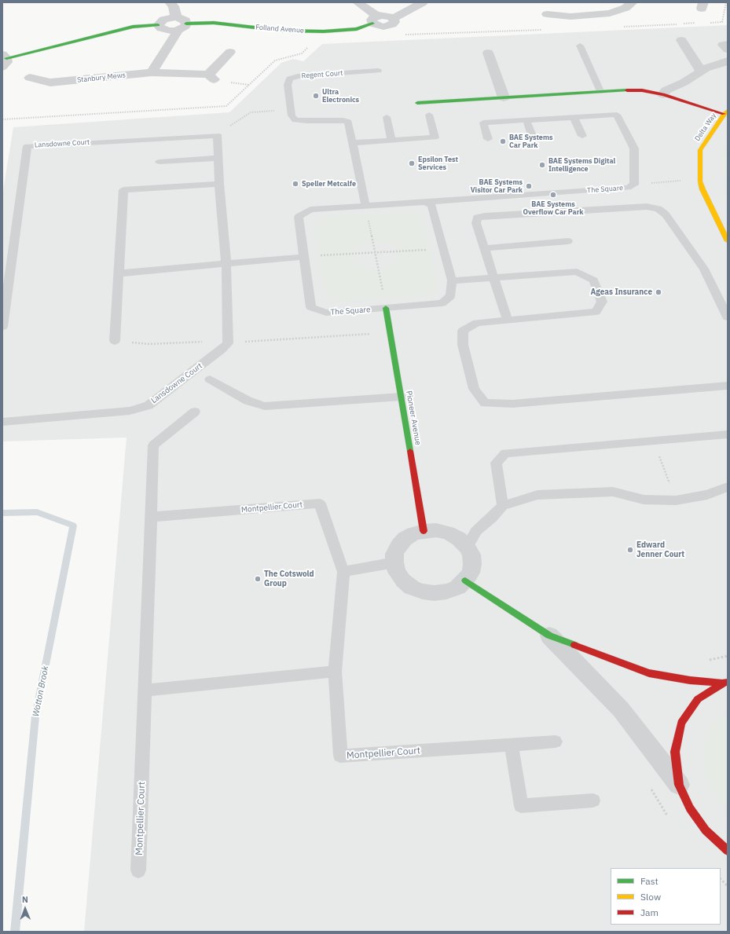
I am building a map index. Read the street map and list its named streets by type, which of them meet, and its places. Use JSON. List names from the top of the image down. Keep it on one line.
{"streets":{"street":["Folland Avenue","Stanbury Mews","Delta Way","Pioneer Avenue"],"lane":["Regent Court","Lansdowne Court","The Square","Montpellier Court"]},"crossings":[["The Square","Pioneer Avenue"]],"water":["Wotton Brook"],"places":["Ultra Electronics","BAE Systems Car Park","Epsilon Test Services","BAE Systems Digital Intelligence","Speller Metcalfe","BAE Systems Visitor Car Park","BAE Systems Overflow Car Park","Ageas Insurance","Edward Jenner Court","The Cotswold Group"],"legend":["Fast","Slow","Jam"],"north":"top"}
